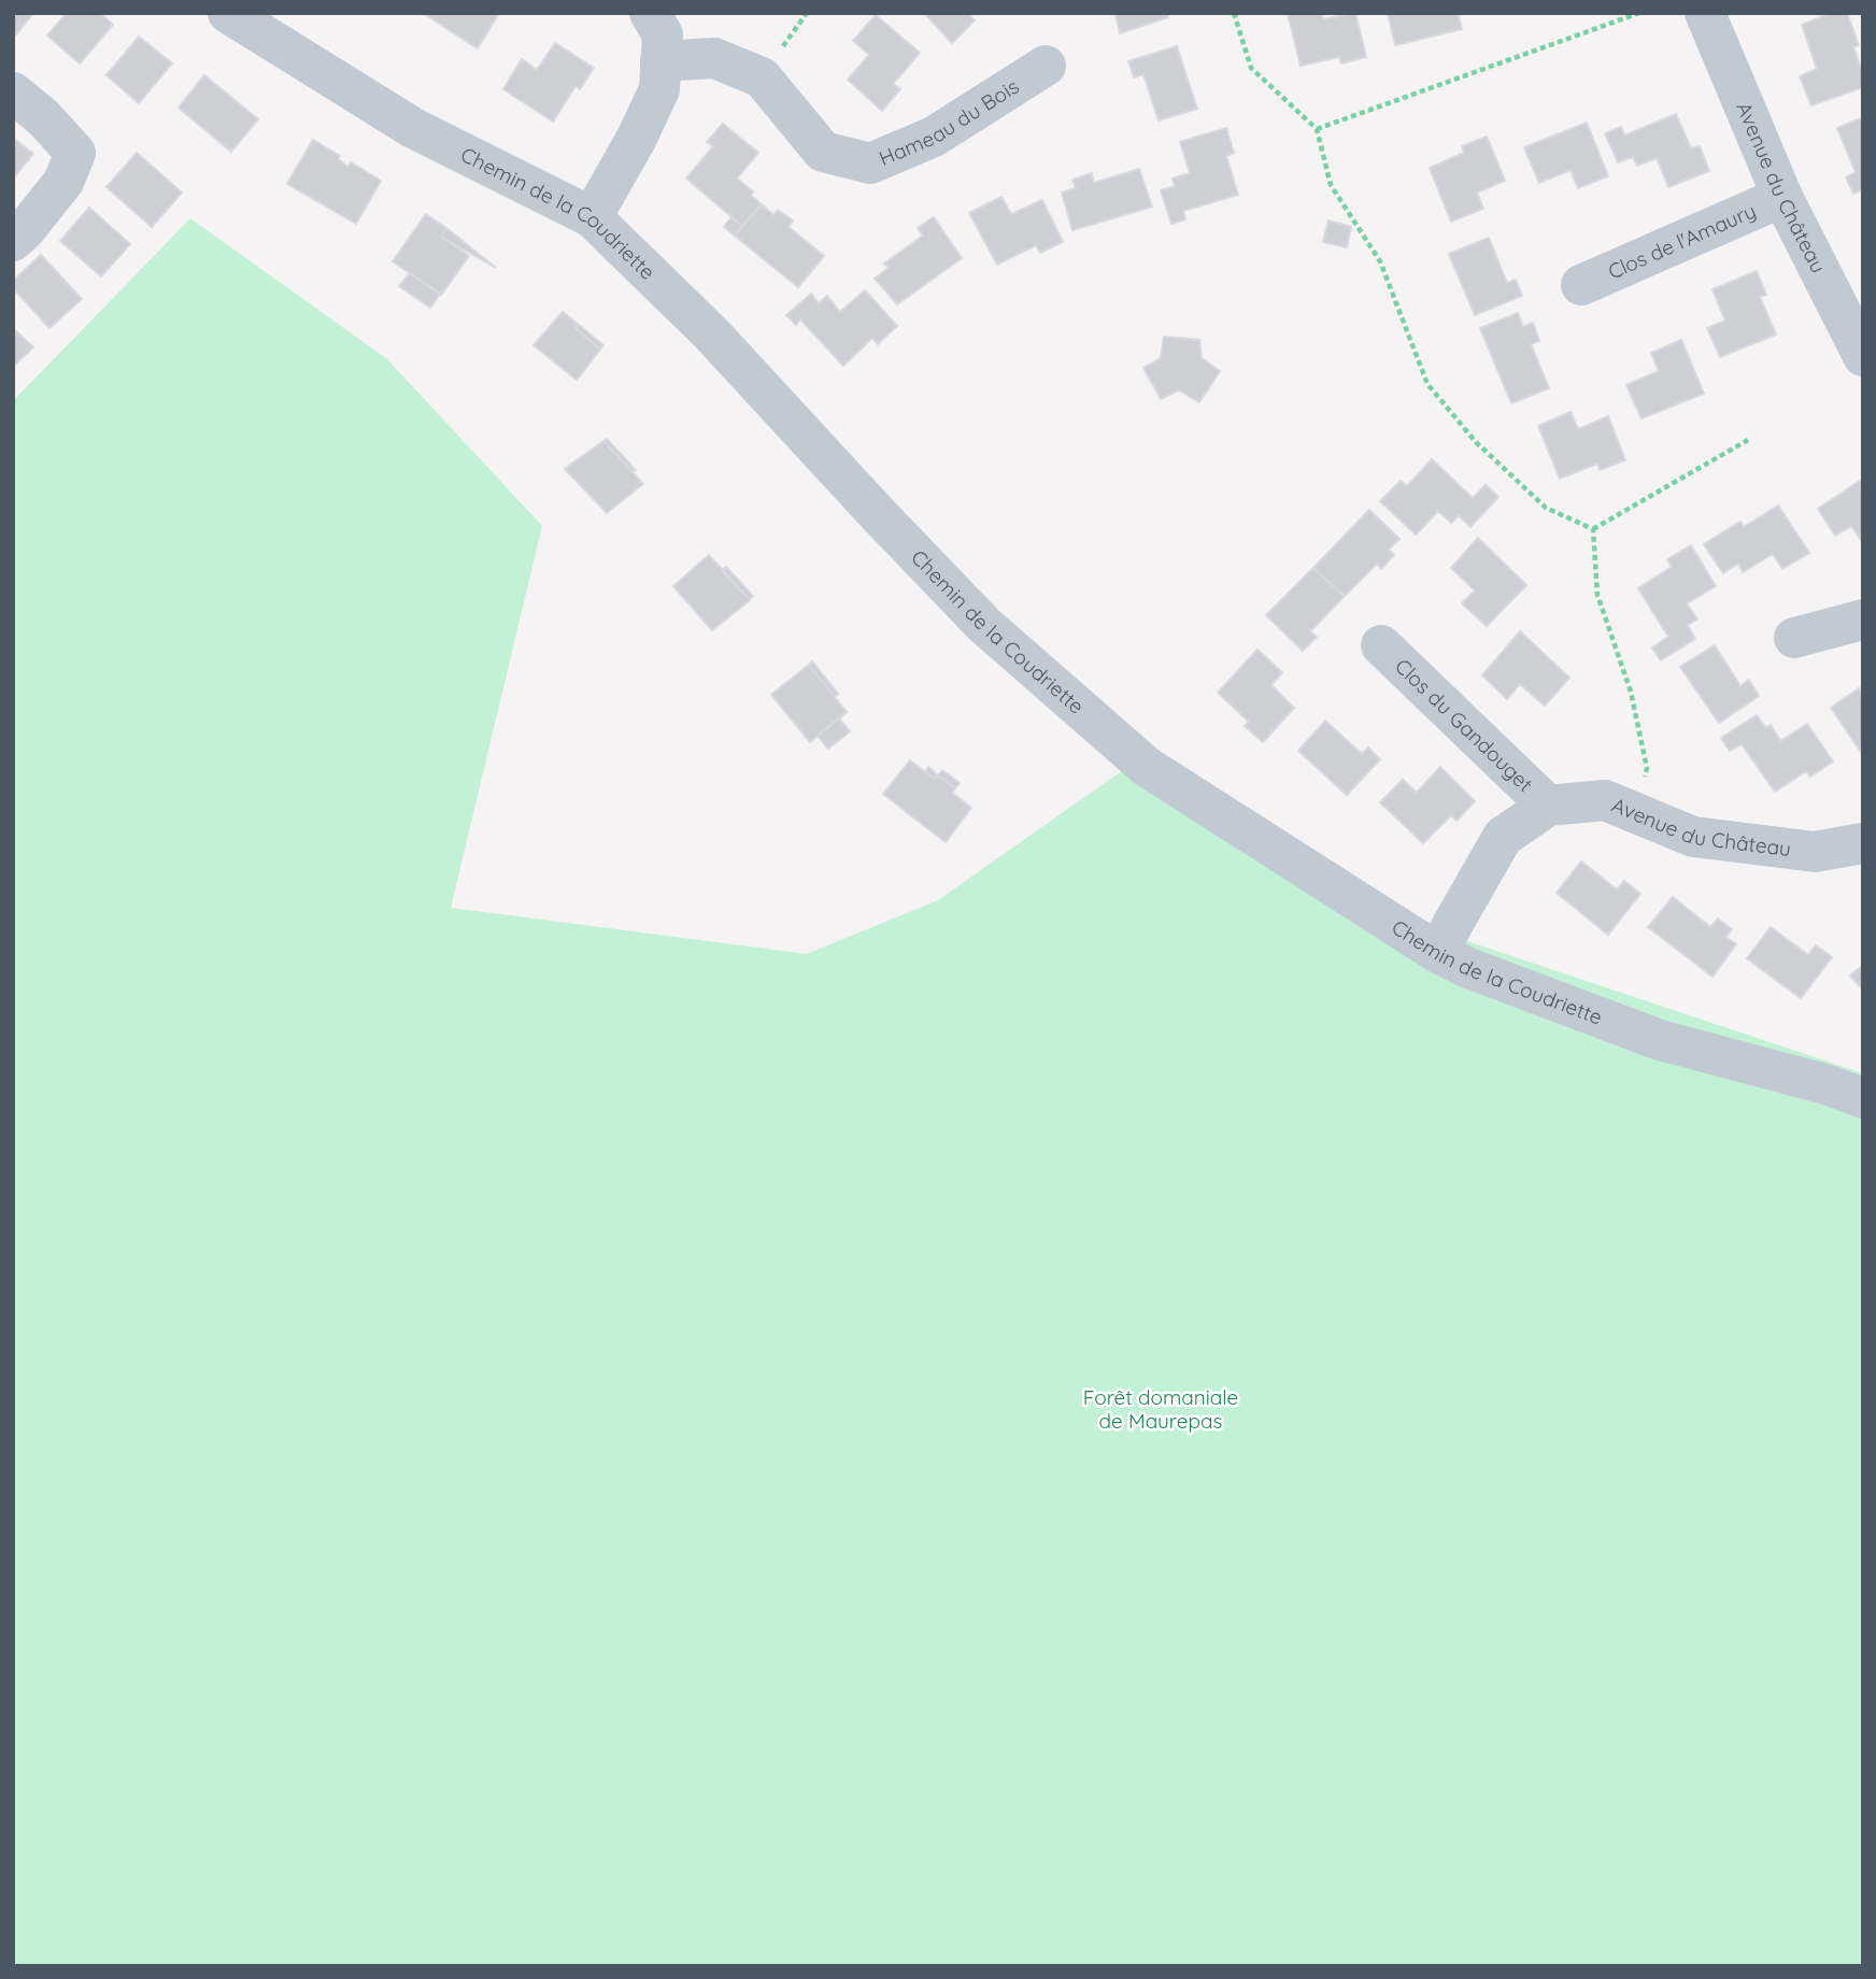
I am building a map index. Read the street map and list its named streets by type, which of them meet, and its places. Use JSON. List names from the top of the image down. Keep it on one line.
{"streets":{"street":["Hameau du Bois","Avenue du Château","Chemin de la Coudriette","Clos de l'Amaury","Clos du Gandouget"]},"crossings":[["Avenue du Château","Chemin de la Coudriette"],["Avenue du Château","Clos de l'Amaury"],["Avenue du Château","Clos du Gandouget"]],"parks":["Forêt domaniale de Maurepas"]}
